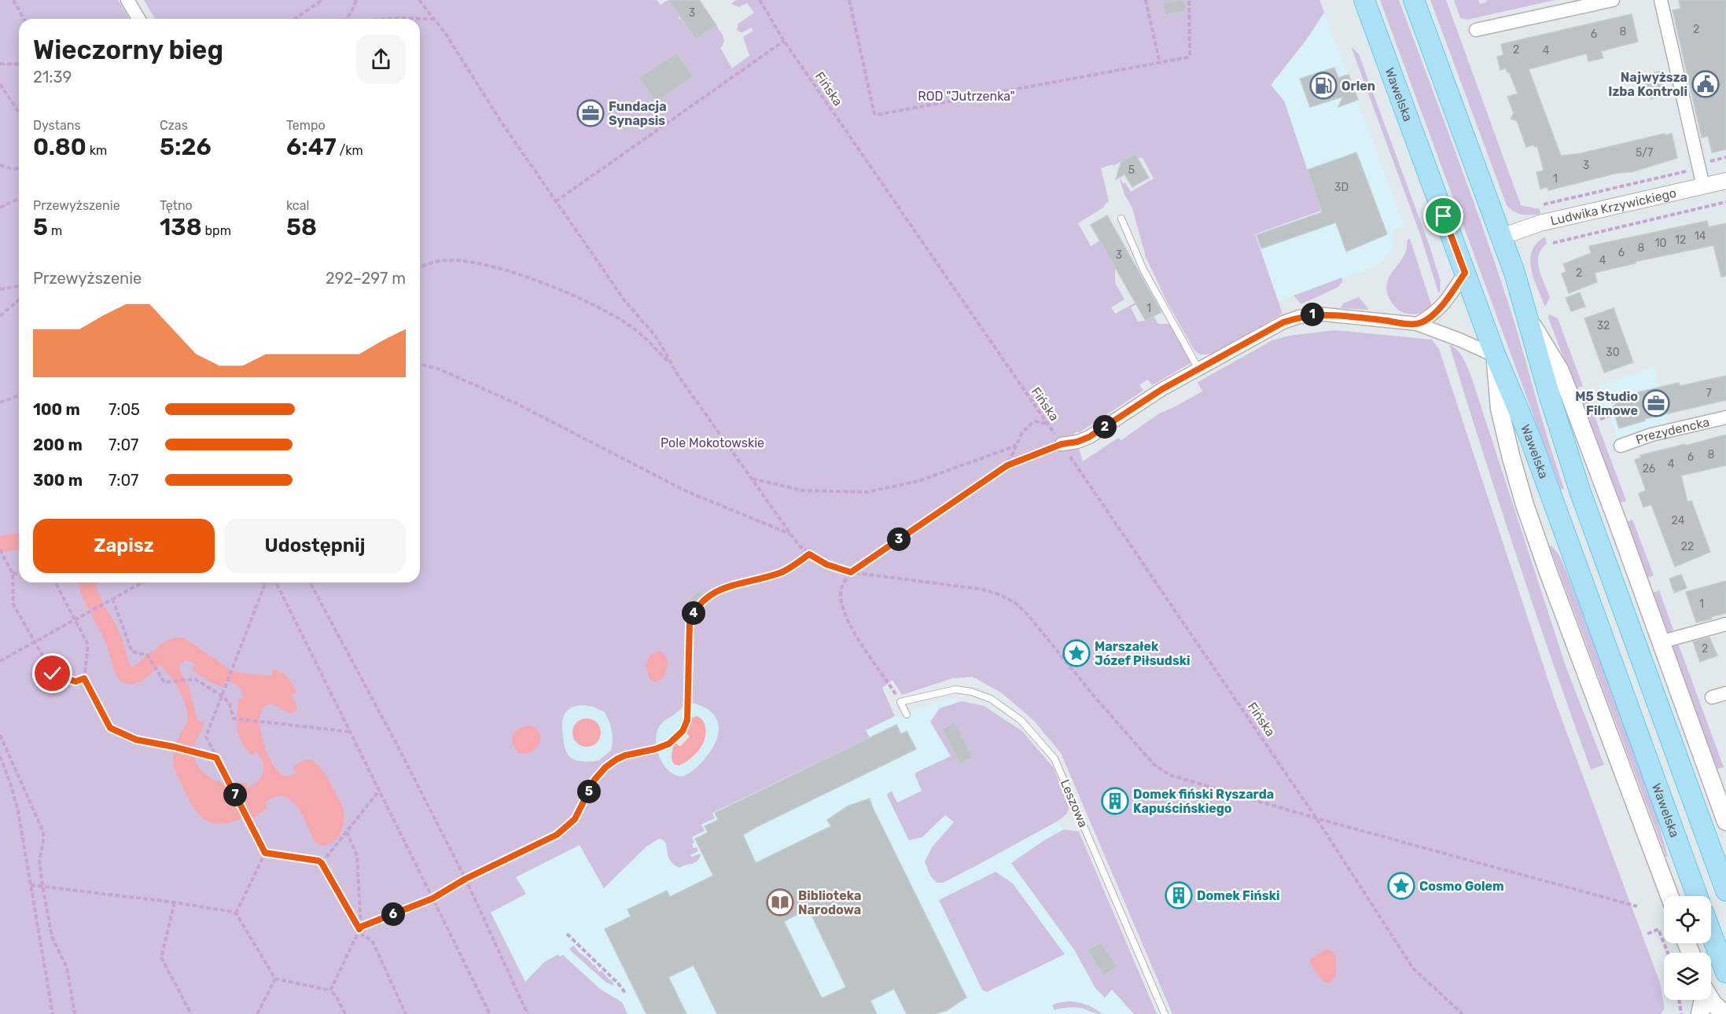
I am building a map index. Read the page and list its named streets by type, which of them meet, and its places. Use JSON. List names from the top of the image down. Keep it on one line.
{"streets":{"main road":["Wawelska"],"street":["Ludwika Krzywickiego","Prezydencka"],"lane":["Leszowa"],"path":["Fińska"]},"parks":["ROD \"Jutrzenka\"","Pole Mokotowskie"],"places":{"public building":["Najwyższa Izba Kontroli"],"fuel station":["Orlen"],"office":["Fundacja Synapsis","M5 Studio Filmowe"],"place":["Marszałek Józef Piłsudski","Cosmo Golem"],"building":["Domek fiński Ryszarda Kapuścińskiego","Domek Fiński"],"library":["Biblioteka Narodowa"]},"house_numbers":["3","2","8","6","2","4","5/7","3","5","1","3D","14","12","10","8","6","3","4","2","1","32","30","7","8","6","4","26","24","22","1","2"],"page":{"heading":["Wieczorny bieg","21:39"],"stats":[["Dystans","0.80 km"],["Czas","5:26"],["Tempo","6:47 /km"],["Przewyższenie","5 m"],["Tętno","138 bpm"],["kcal","58"]],"chart":["Przewyższenie","292–297 m"],"pins":["1","2","3","4","5","7","6"],"list":[{"name":"100 m","note":"7:05"},{"name":"200 m","note":"7:07"},{"name":"300 m","note":"7:07"}],"buttons":["Zapisz","Udostępnij"]}}
